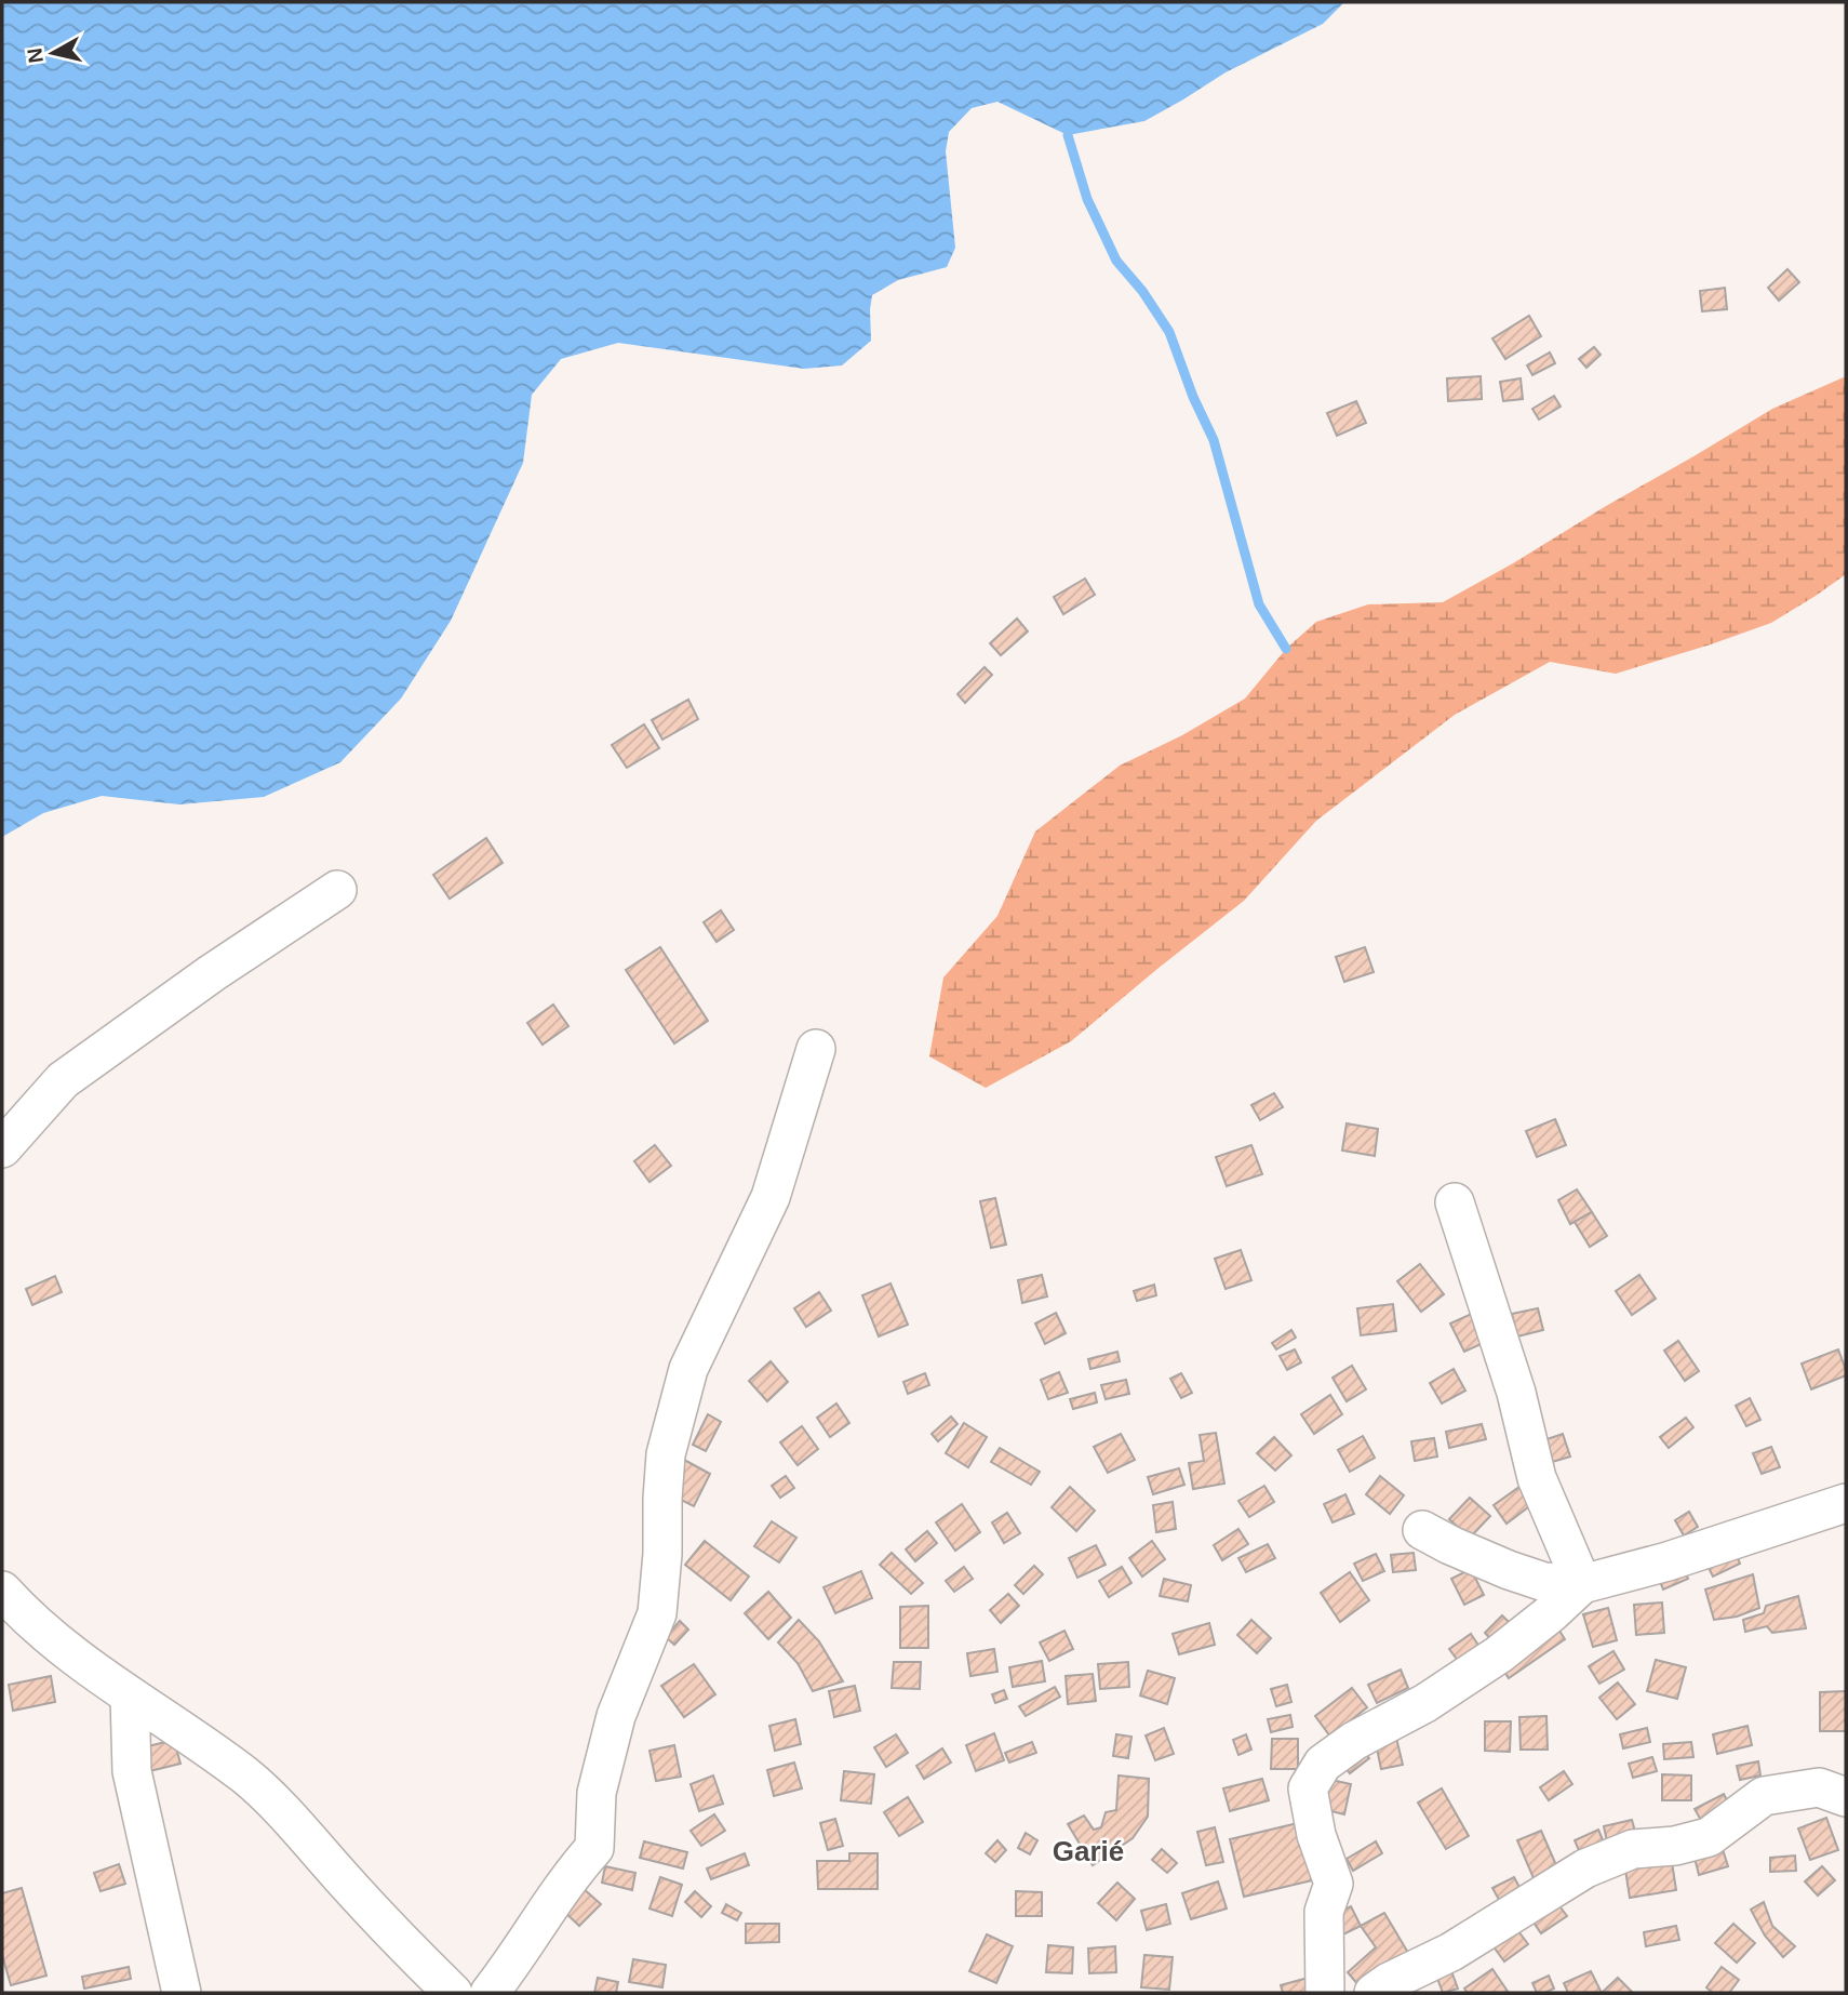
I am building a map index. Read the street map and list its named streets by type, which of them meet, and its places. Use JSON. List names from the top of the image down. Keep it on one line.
{"districts":["Garié"],"north":"left"}
